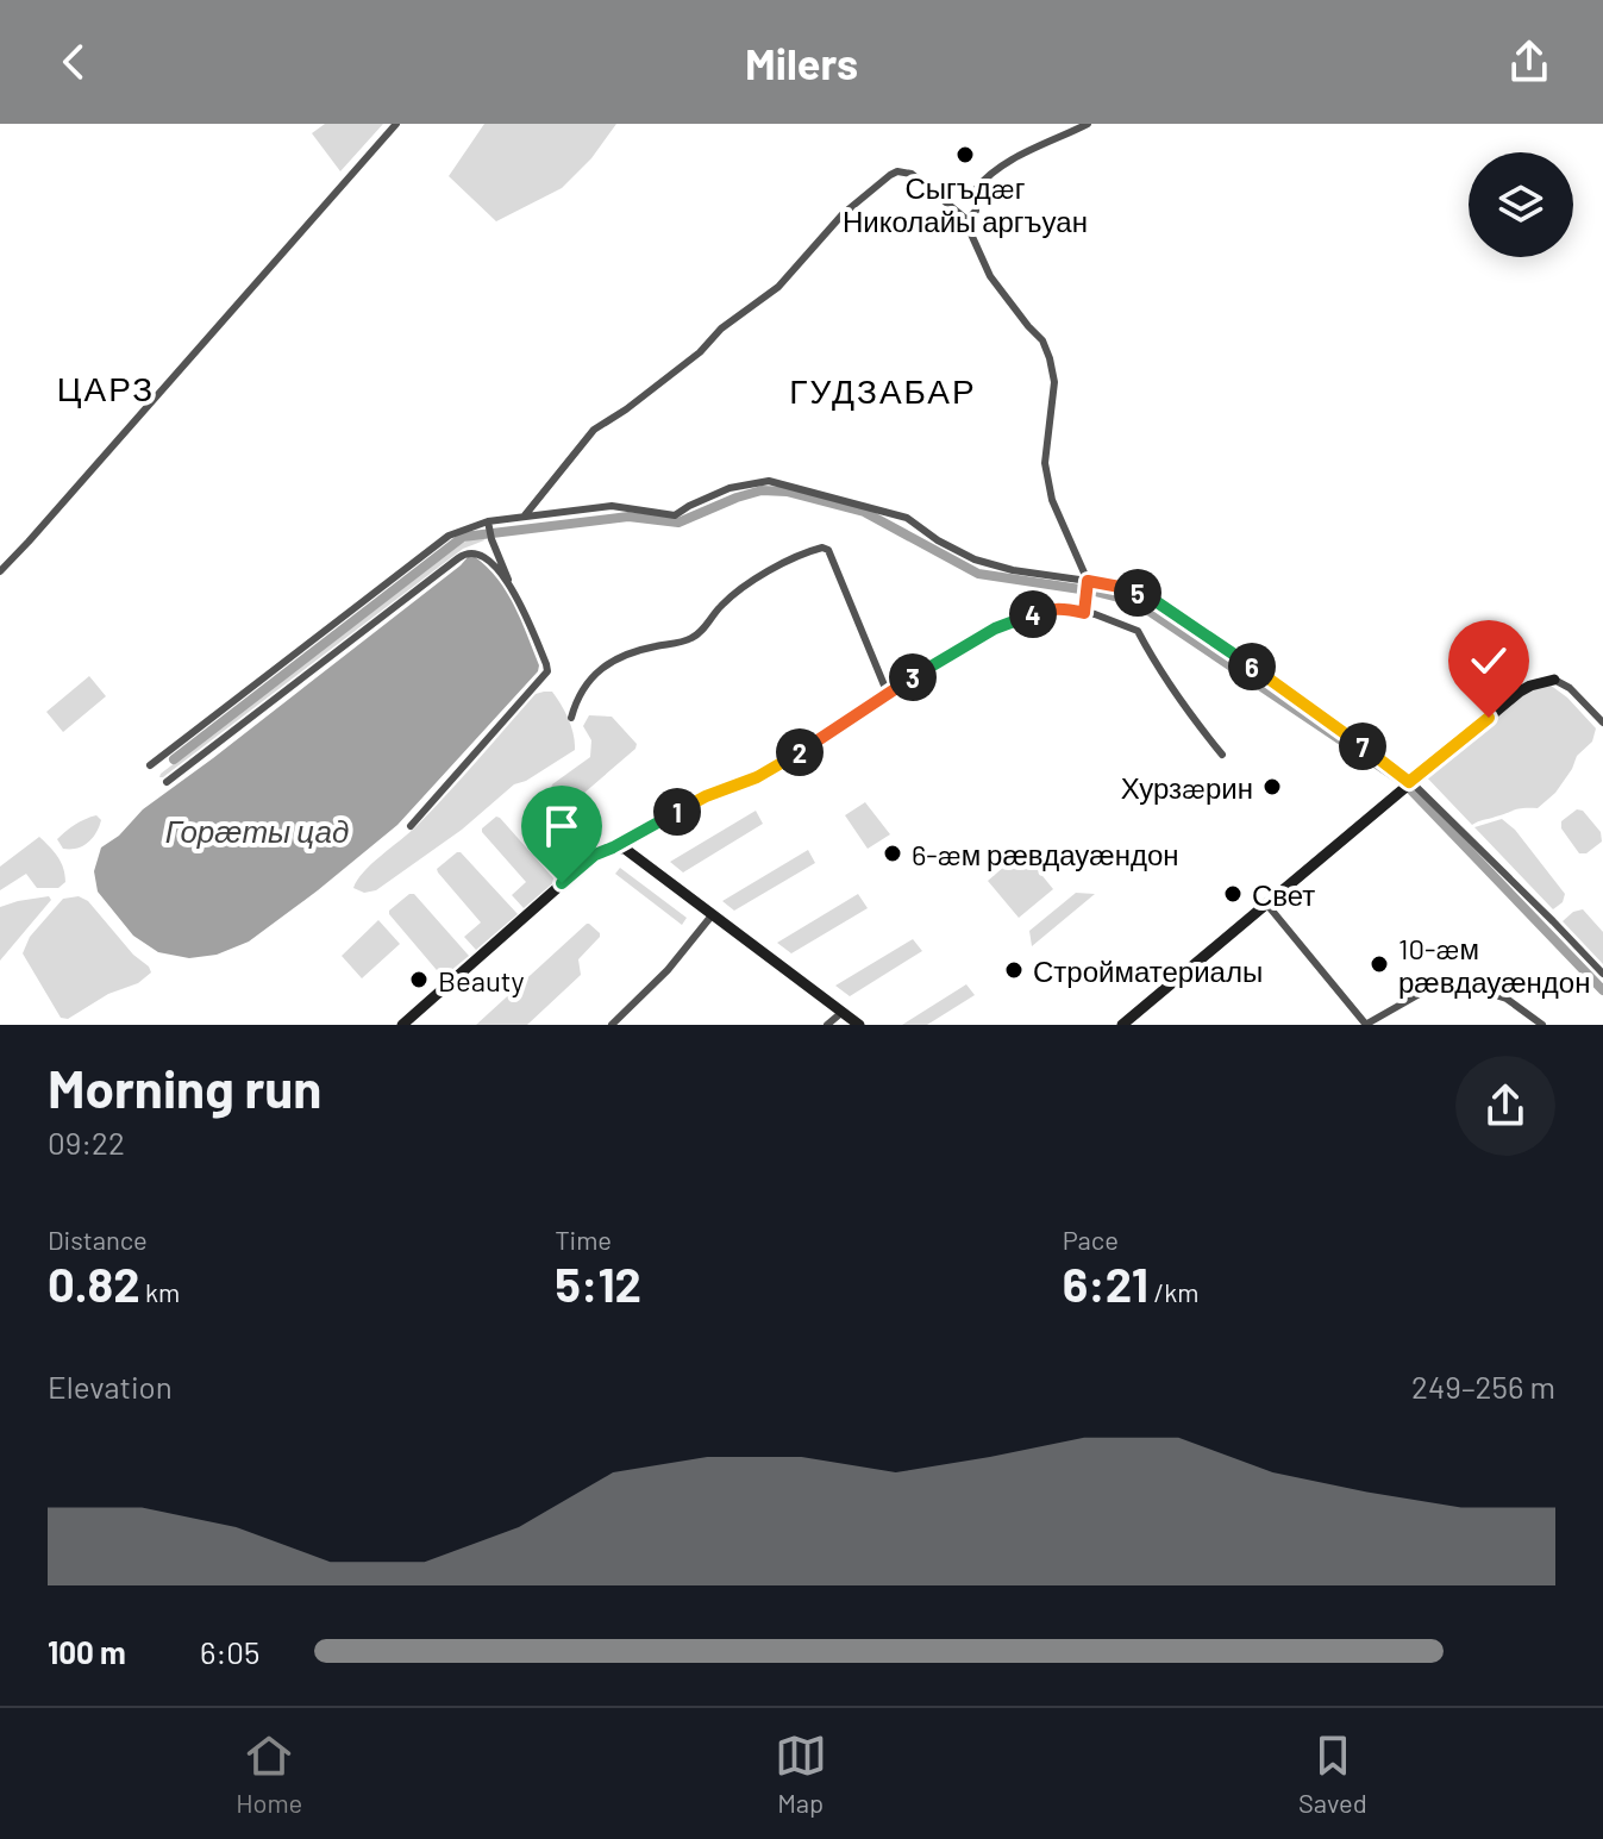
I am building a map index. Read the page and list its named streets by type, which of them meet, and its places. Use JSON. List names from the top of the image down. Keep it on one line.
{"districts":["ЦАРЗ","ГУДЗАБАР"],"water":["Горӕты цад"],"places":["Сыгъдæг Николайы аргъуан","Хурзæрин","6-æм рӕвдауӕндон","Свет","10-æм рӕвдауӕндон","Стройматериалы","Beauty"],"page":{"header":"Milers","pins":["5","4","6","3","7","2","1"],"heading":["Morning run","09:22"],"stats":[["Distance","0.82 km"],["Time","5:12"],["Pace","6:21 /km"]],"chart":["Elevation","249–256 m"],"list":[{"name":"100 m","note":"6:05"}],"tabs":["Home","Map","Saved"]}}
